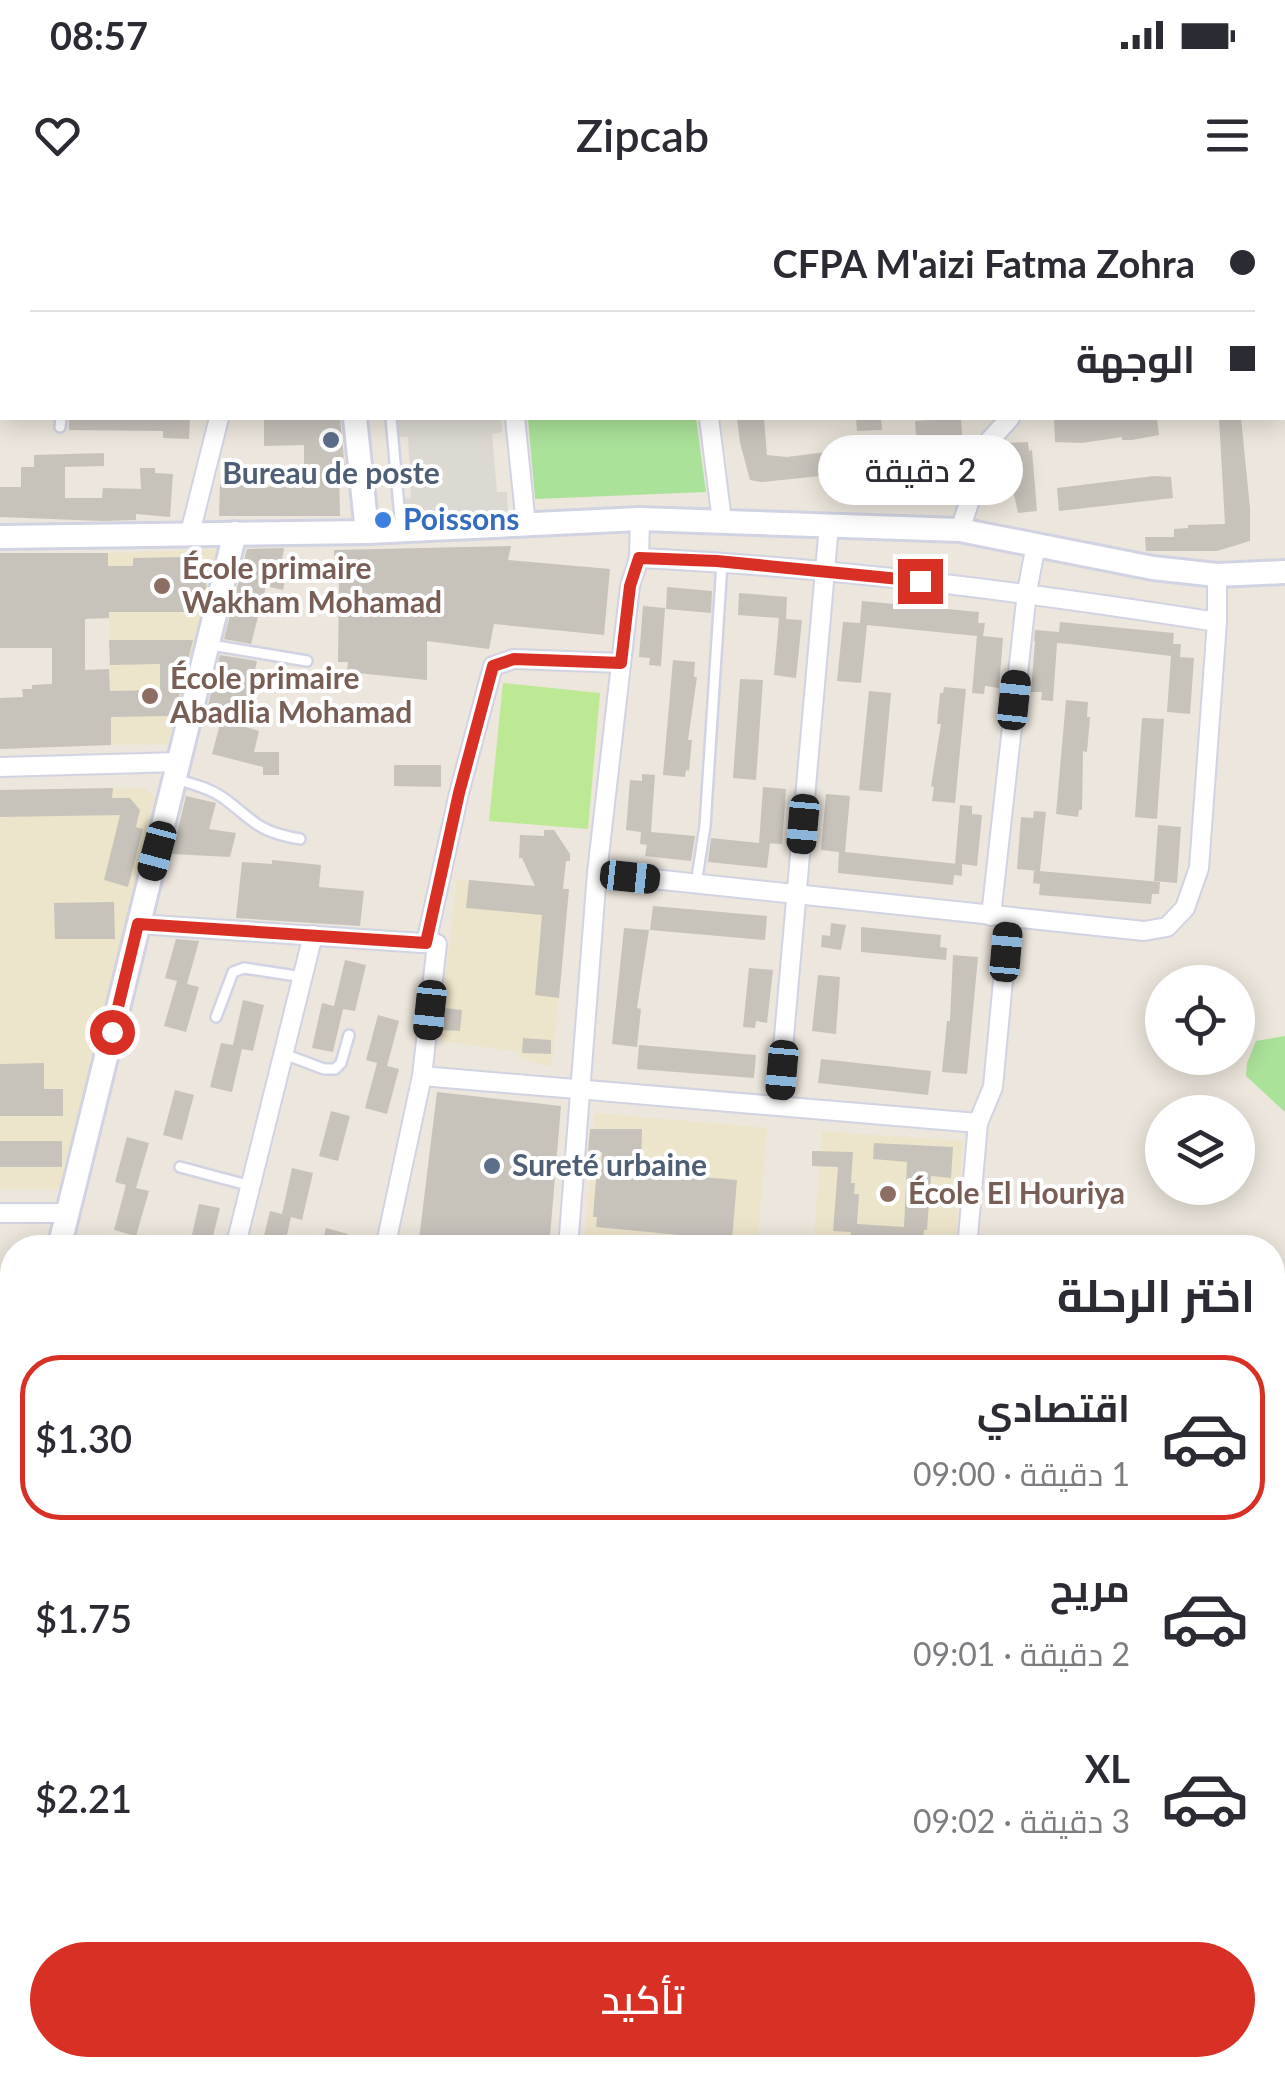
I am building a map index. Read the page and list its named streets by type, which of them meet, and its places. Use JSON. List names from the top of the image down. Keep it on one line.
{"places":["Bureau de poste","Poissons","École primaire Wakham Mohamad","École primaire Abadlia Mohamad","Sureté urbaine","École El Houriya"],"page":{"status":"08:57","header":"Zipcab","banner":["CFPA M'aizi Fatma Zohra","الوجهة"],"bubble":"2 دقيقة","heading":"اختر الرحلة","list":[{"name":"اقتصادي","note":"1 دقيقة · 09:00","value":"$1.30"},{"name":"مريح","note":"2 دقيقة · 09:01","value":"$1.75"},{"name":"XL","note":"3 دقيقة · 09:02","value":"$2.21"}],"buttons":"تأكيد"}}
